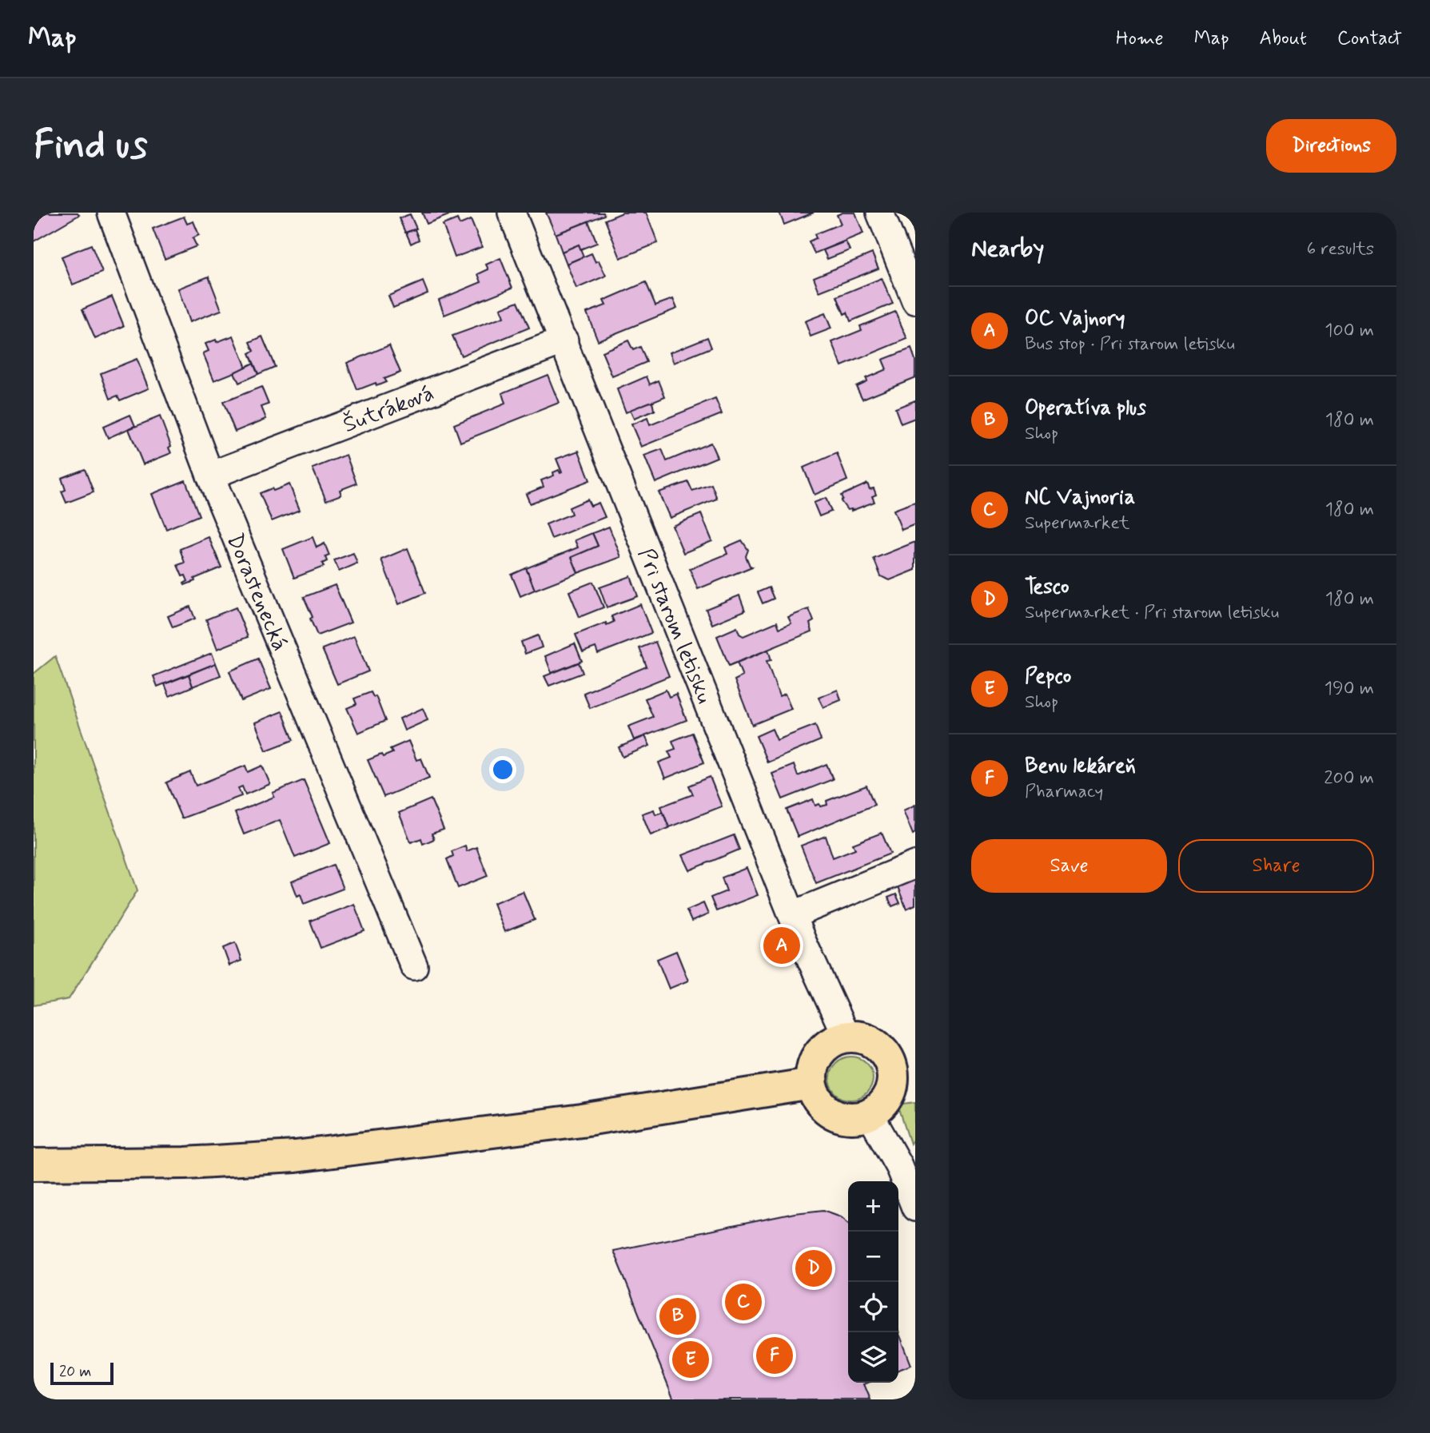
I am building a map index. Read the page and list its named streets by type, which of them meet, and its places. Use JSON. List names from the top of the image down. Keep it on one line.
{"streets":{"street":["Šutráková","Dorastenecká","Pri starom letisku"]},"crossings":[["Šutráková","Dorastenecká"],["Šutráková","Pri starom letisku"]],"scale_bar":"20 m","page":{"header":"Map","nav":["Home","Map","About","Contact"],"buttons":["Directions",["Save","Share"]],"title":"Find us","heading":["Nearby","6 results"],"list":[{"mark":"A","name":"OC Vajnory","note":"Bus stop · Pri starom letisku","value":"100 m"},{"mark":"B","name":"Operatíva plus","note":"Shop","value":"180 m"},{"mark":"C","name":"NC Vajnoria","note":"Supermarket","value":"180 m"},{"mark":"D","name":"Tesco","note":"Supermarket · Pri starom letisku","value":"180 m"},{"mark":"E","name":"Pepco","note":"Shop","value":"190 m"},{"mark":"F","name":"Benu lekáreň","note":"Pharmacy","value":"200 m"}],"pins":["A","D","C","B","F","E"],"map_buttons":["+","−"],"scale":"20 m"}}
